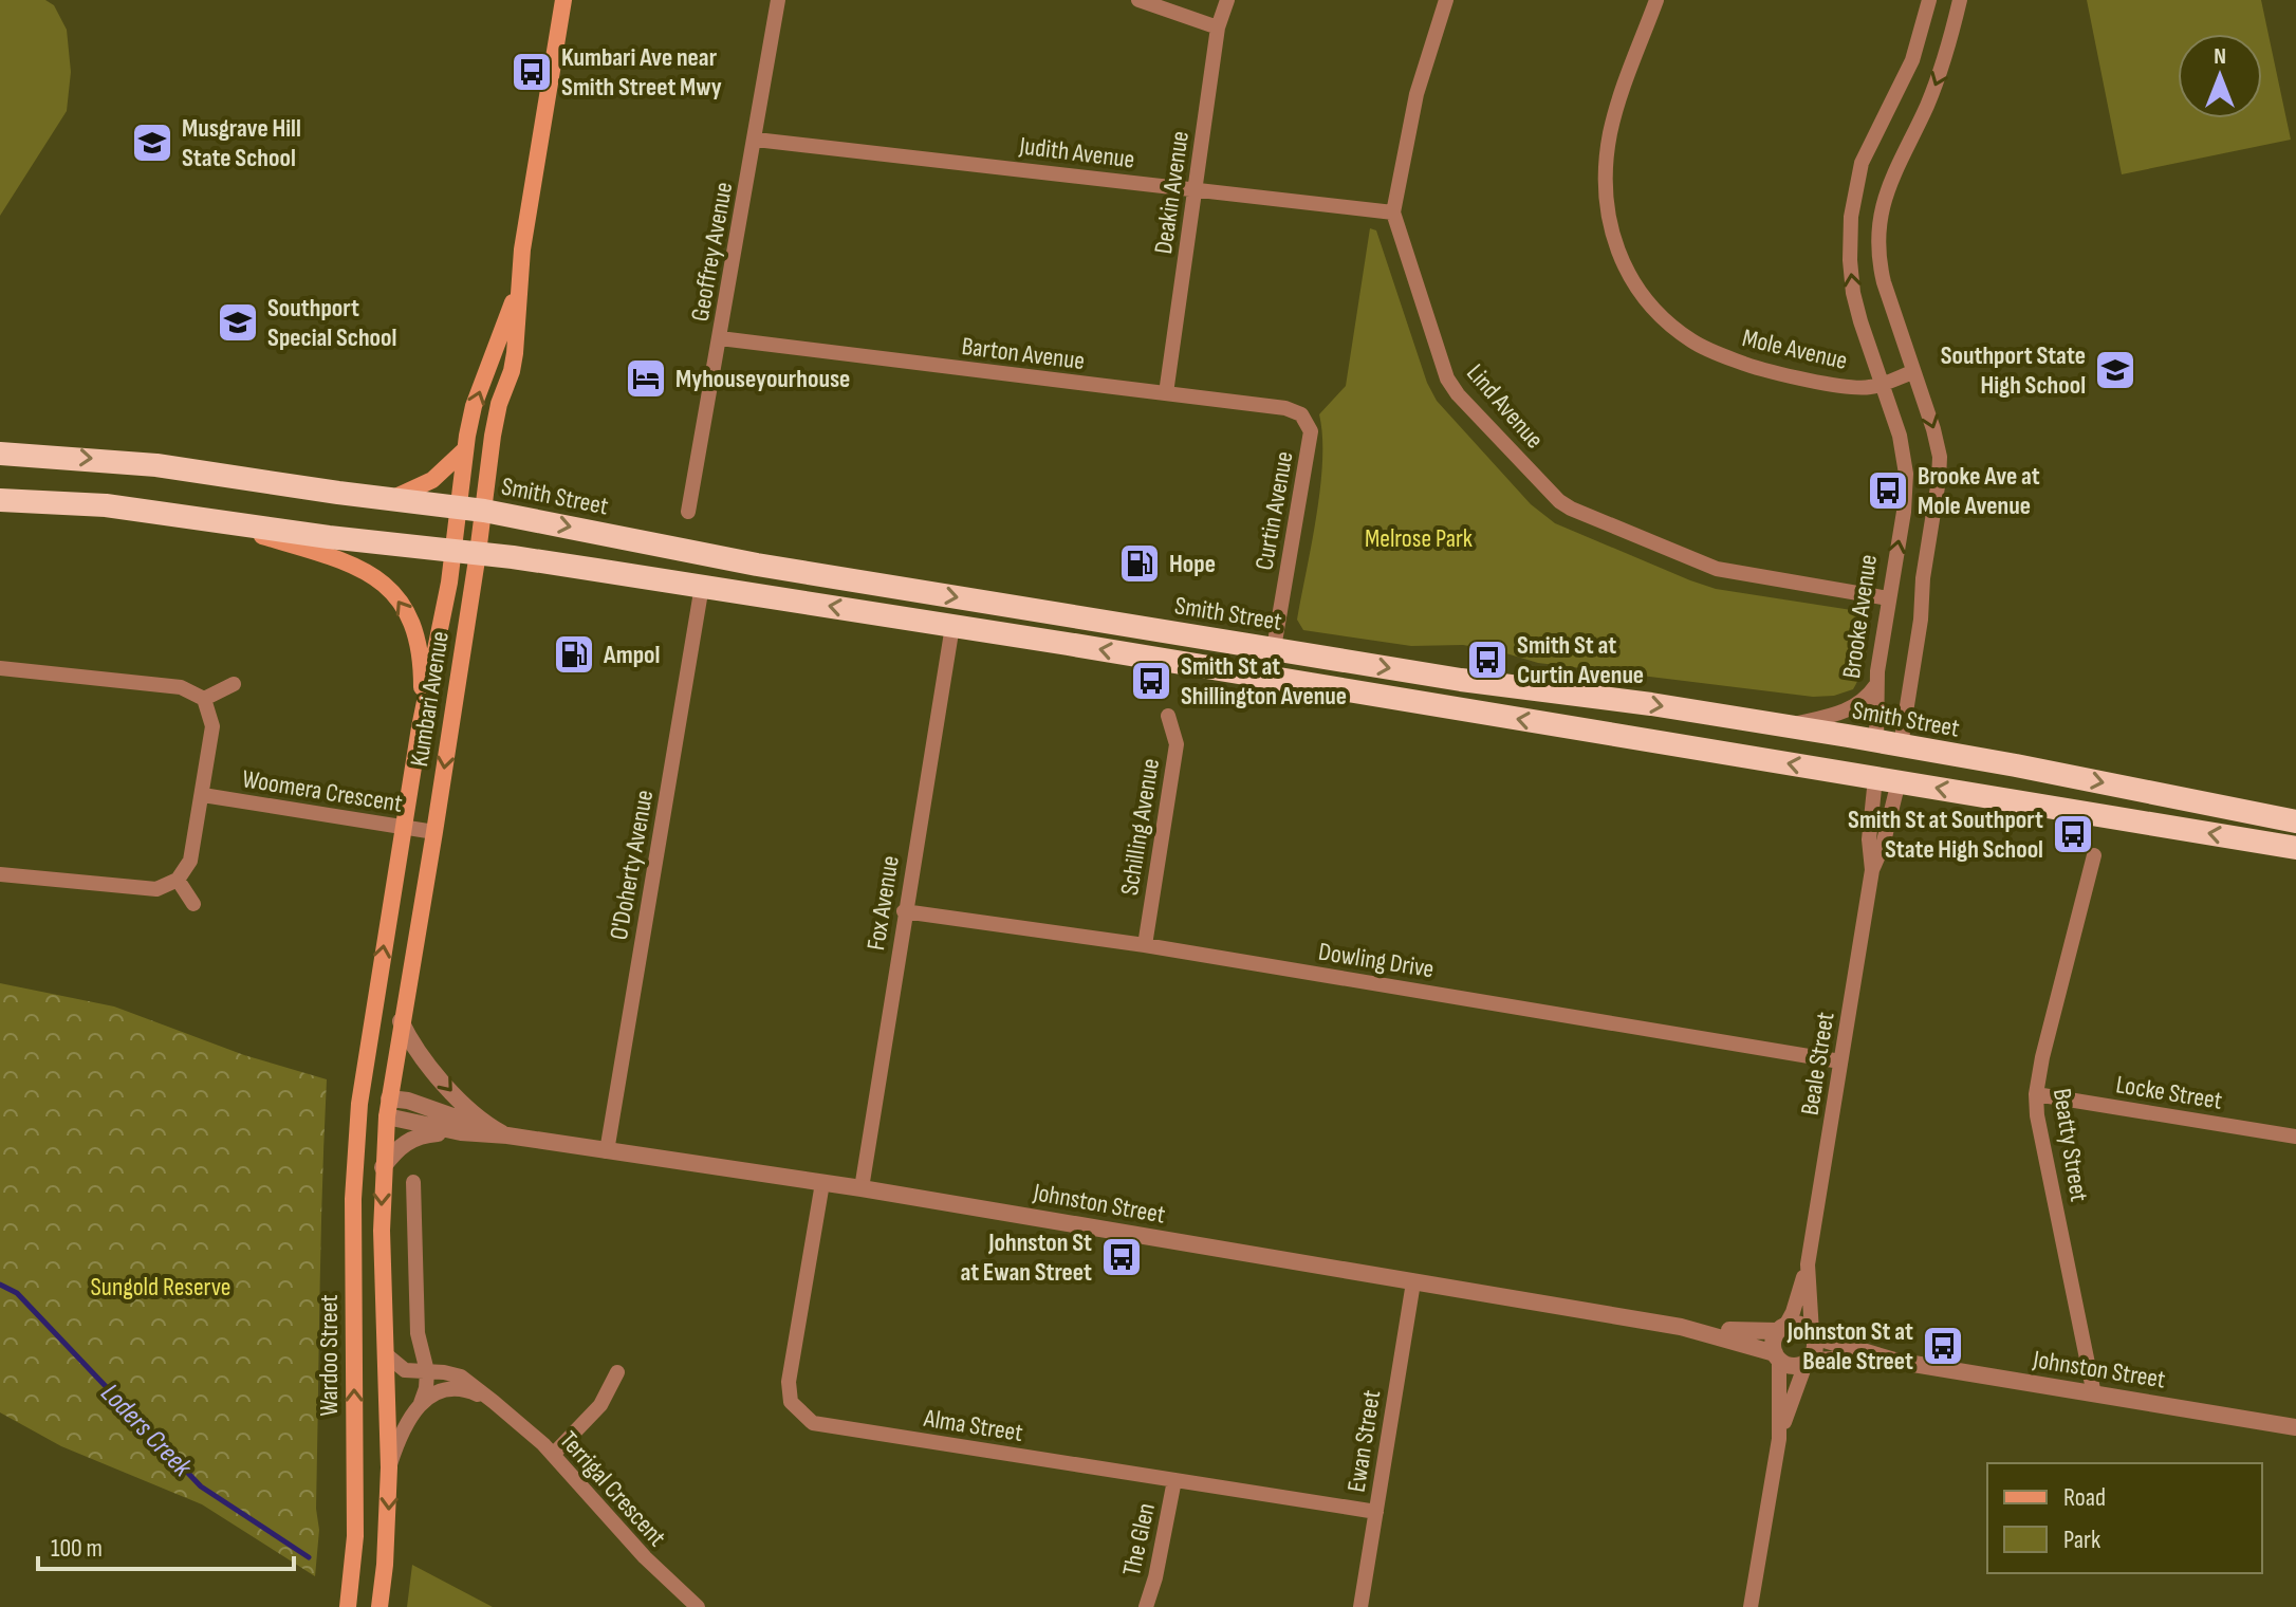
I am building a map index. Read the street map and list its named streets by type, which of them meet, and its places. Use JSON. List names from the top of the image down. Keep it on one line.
{"streets":{"highway":["Smith Street","Brooke Avenue"],"main road":["Kumbari Avenue","Wardoo Street"],"street":["Judith Avenue","Deakin Avenue","Geoffrey Avenue","Mole Avenue","Barton Avenue","Lind Avenue","Curtin Avenue","Woomera Crescent","Schilling Avenue","O'Doherty Avenue","Fox Avenue","Dowling Drive","Beale Street","Locke Street","Beatty Street","Johnston Street","Alma Street","Ewan Street","Terrigal Crescent","The Glen"]},"crossings":[["Judith Avenue","Deakin Avenue"],["Judith Avenue","Geoffrey Avenue"],["Judith Avenue","Lind Avenue"],["Deakin Avenue","Barton Avenue"],["Geoffrey Avenue","Barton Avenue"],["Mole Avenue","Brooke Avenue"],["Barton Avenue","Curtin Avenue"],["Lind Avenue","Brooke Avenue"],["Smith Street","Curtin Avenue"],["Smith Street","Brooke Avenue"],["Smith Street","Kumbari Avenue"],["Brooke Avenue","Beale Street"],["Kumbari Avenue","Woomera Crescent"],["Kumbari Avenue","Johnston Street"],["Kumbari Avenue","Wardoo Street"],["Schilling Avenue","Dowling Drive"],["O'Doherty Avenue","Johnston Street"],["Fox Avenue","Dowling Drive"],["Fox Avenue","Johnston Street"],["Dowling Drive","Beale Street"],["Beale Street","Johnston Street"],["Locke Street","Beatty Street"],["Beatty Street","Johnston Street"],["Johnston Street","Alma Street"],["Johnston Street","Ewan Street"],["Alma Street","Ewan Street"],["Alma Street","The Glen"]],"water":["Loders Creek"],"parks":["Melrose Park","Sungold Reserve"],"places":{"bus stop":["Kumbari Ave near Smith Street Mwy","Brooke Ave at Mole Avenue","Smith St at Curtin Avenue","Smith St at Shillington Avenue","Smith St at Southport State High School","Johnston St at Ewan Street","Johnston St at Beale Street"],"school or university":["Musgrave Hill State School","Southport Special School","Southport State High School"],"hotel":["Myhouseyourhouse"],"fuel station":["Hope","Ampol"]},"legend":["Road","Park"],"scale_bar":"100 m","north":"top"}
